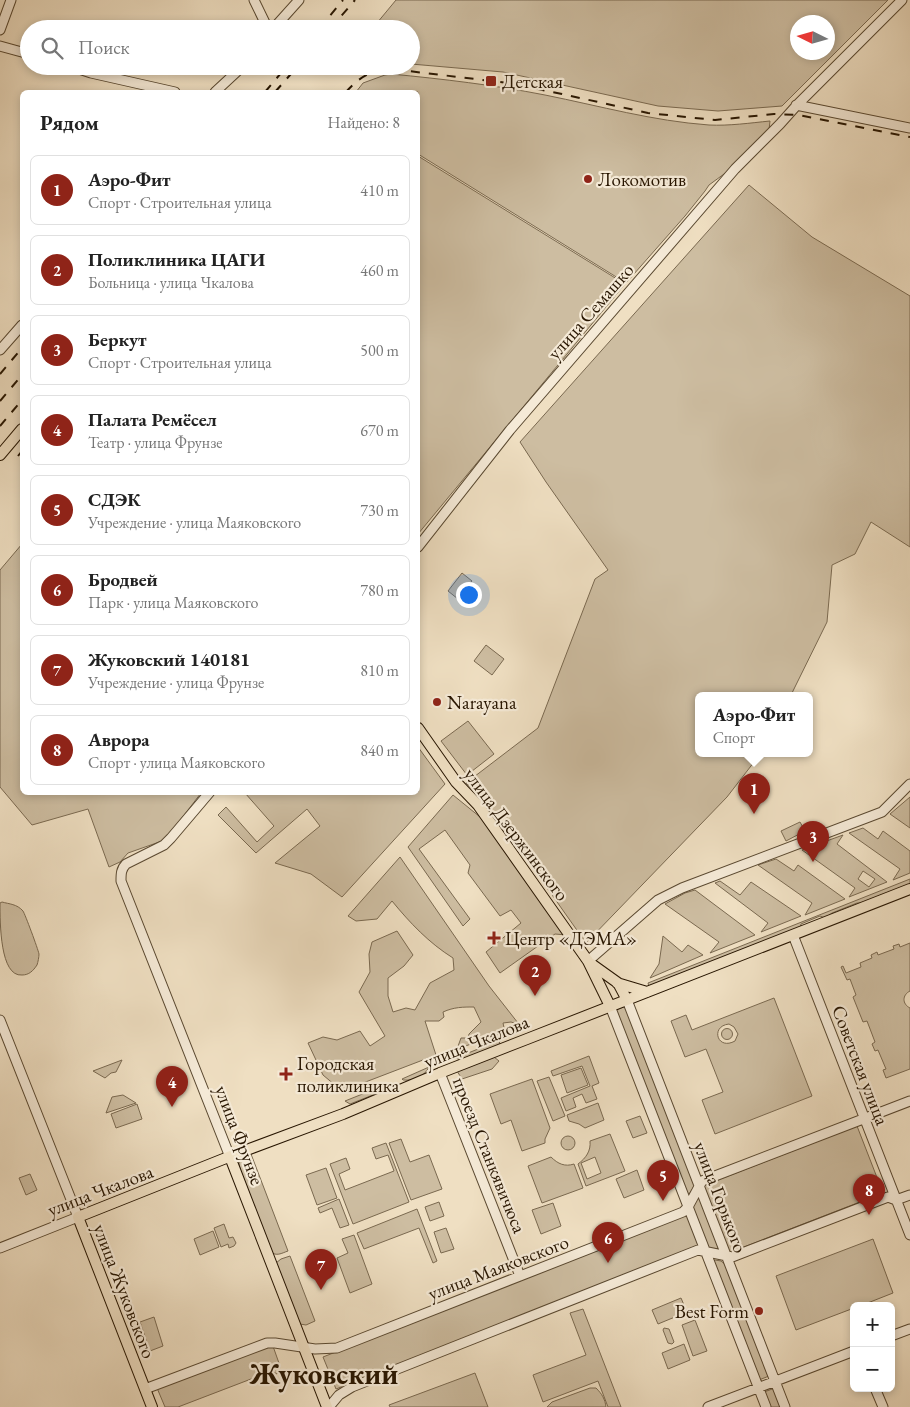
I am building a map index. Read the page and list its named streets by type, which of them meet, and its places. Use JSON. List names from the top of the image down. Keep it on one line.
{"streets":{"main road":["улица Дзержинского","улица Чкалова","улица Фрунзе","улица Жуковского"],"street":["улица Семашко","Советская улица","проезд Станкявичюса","улица Горького","улица Маяковского"]},"crossings":[["улица Дзержинского","улица Чкалова"],["улица Дзержинского","улица Горького"],["улица Чкалова","Советская улица"],["улица Чкалова","улица Фрунзе"],["улица Чкалова","проезд Станкявичюса"],["улица Чкалова","улица Горького"],["улица Чкалова","улица Жуковского"],["улица Фрунзе","улица Маяковского"],["проезд Станкявичюса","улица Маяковского"],["улица Горького","улица Маяковского"],["улица Маяковского","улица Жуковского"]],"districts":["Жуковский"],"places":{"transit":["Детская"],"other":["Локомотив","Narayana","Best Form"],"health":["Центр «ДЭМА»","Городская поликлиника"]},"north":"left","page":{"search":"Поиск","heading":["Рядом","Найдено: 8"],"list":[{"mark":"1","name":"Аэро-Фит","note":"Спорт · Строительная улица","value":"410 m"},{"mark":"2","name":"Поликлиника ЦАГИ","note":"Больница · улица Чкалова","value":"460 m"},{"mark":"3","name":"Беркут","note":"Спорт · Строительная улица","value":"500 m"},{"mark":"4","name":"Палата Ремёсел","note":"Театр · улица Фрунзе","value":"670 m"},{"mark":"5","name":"СДЭК","note":"Учреждение · улица Маяковского","value":"730 m"},{"mark":"6","name":"Бродвей","note":"Парк · улица Маяковского","value":"780 m"},{"mark":"7","name":"Жуковский 140181","note":"Учреждение · улица Фрунзе","value":"810 m"},{"mark":"8","name":"Аврора","note":"Спорт · улица Маяковского","value":"840 m"}],"popup":["Аэро-Фит","Спорт"],"pins":["1","3","2","4","5","8","6","7"],"map_buttons":["+","−"]}}
